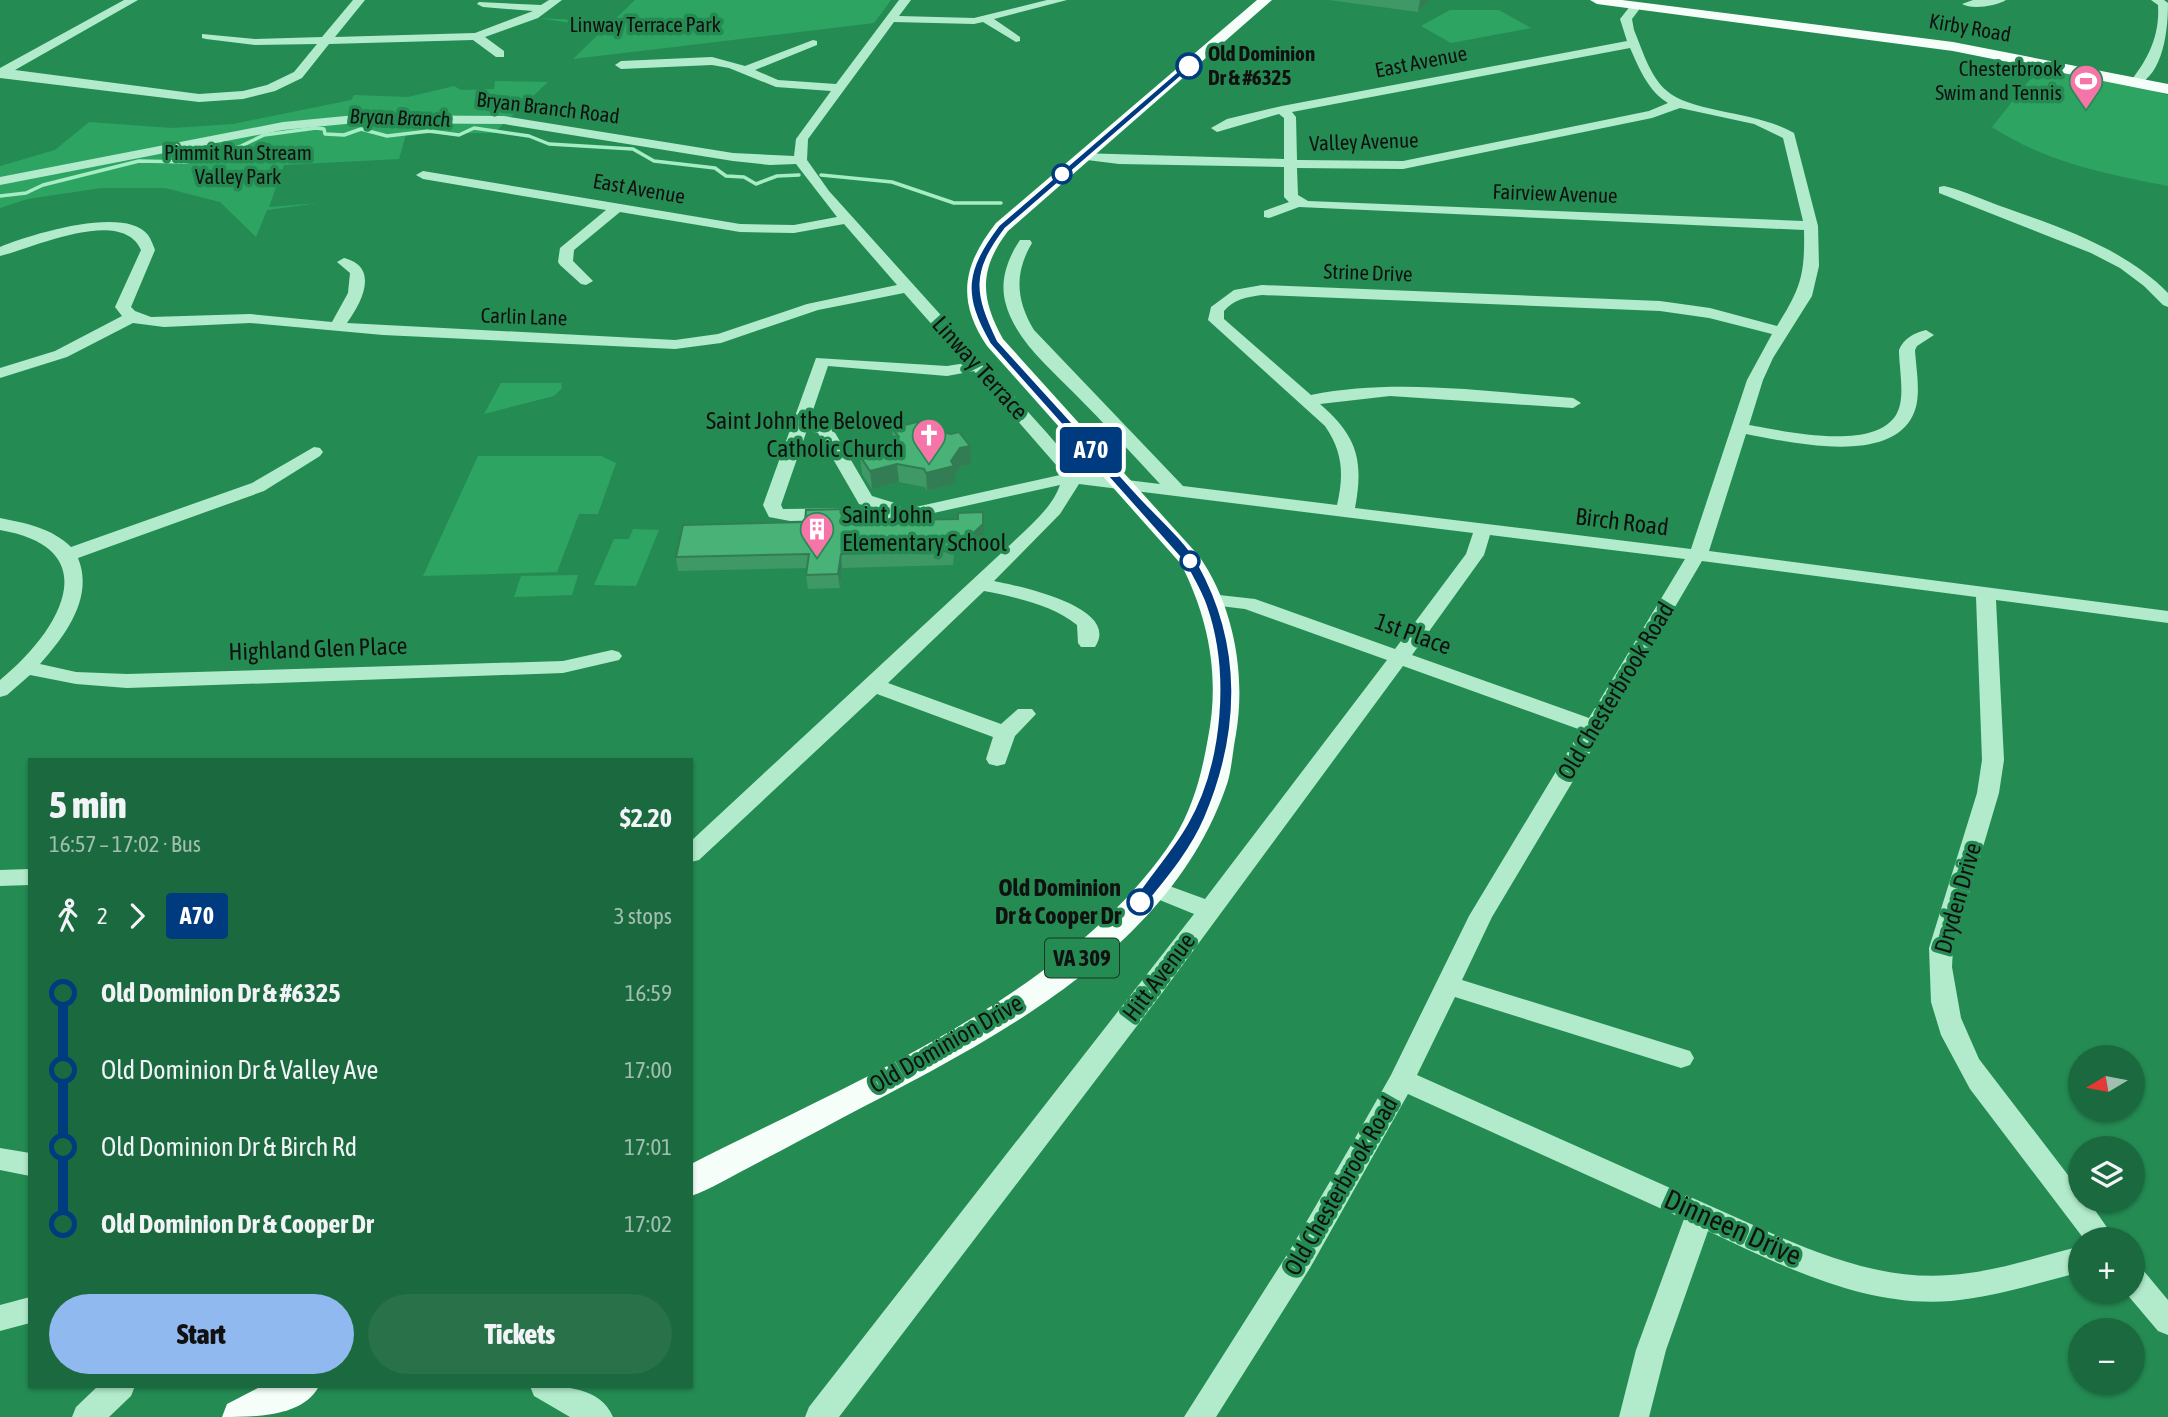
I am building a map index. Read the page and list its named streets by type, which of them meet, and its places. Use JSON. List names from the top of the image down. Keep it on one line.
{"streets":{"main road":["Kirby Road","VA 309","Old Dominion Drive"],"street":["East Avenue","Bryan Branch Road","Valley Avenue","Fairview Avenue","Strine Drive","Carlin Lane","Linway Terrace","Birch Road","1st Place","Highland Glen Place","Old Chesterbrook Road","Dryden Drive","Hitt Avenue","Dinneen Drive"]},"crossings":[["Kirby Road","Old Chesterbrook Road"],["East Avenue","Linway Terrace"],["East Avenue","Old Chesterbrook Road"],["Bryan Branch Road","Linway Terrace"],["Valley Avenue","Old Chesterbrook Road"],["Valley Avenue","Old Dominion Drive"],["Fairview Avenue","Old Chesterbrook Road"],["Strine Drive","Birch Road"],["Strine Drive","Old Chesterbrook Road"],["Carlin Lane","Linway Terrace"],["Linway Terrace","Birch Road"],["Birch Road","Old Chesterbrook Road"],["Birch Road","Dryden Drive"],["Birch Road","Hitt Avenue"],["Birch Road","Old Dominion Drive"],["1st Place","Old Chesterbrook Road"],["1st Place","Hitt Avenue"],["1st Place","Old Dominion Drive"],["Old Chesterbrook Road","Dinneen Drive"]],"water":["Bryan Branch"],"parks":["Linway Terrace Park","Pimmit Run Stream Valley Park"],"places":{"other":["Old Dominion Dr & #6325","Old Dominion Dr & Cooper Dr"],"sports":["Chesterbrook Swim and Tennis"],"church":["Saint John the Beloved Catholic Church"],"building":["Saint John Elementary School"]},"lines":["bus line A70"],"north":"left","page":{"on_map":"A70","heading":["5 min","16:57 – 17:02 · Bus","$2.20"],"legs":["2","A70","3 stops"],"list":[{"name":"Old Dominion Dr & #6325","value":"16:59"},{"name":"Old Dominion Dr & Valley Ave","value":"17:00"},{"name":"Old Dominion Dr & Birch Rd","value":"17:01"},{"name":"Old Dominion Dr & Cooper Dr","value":"17:02"}],"map_buttons":["+","−"],"buttons":["Start","Tickets"]}}
